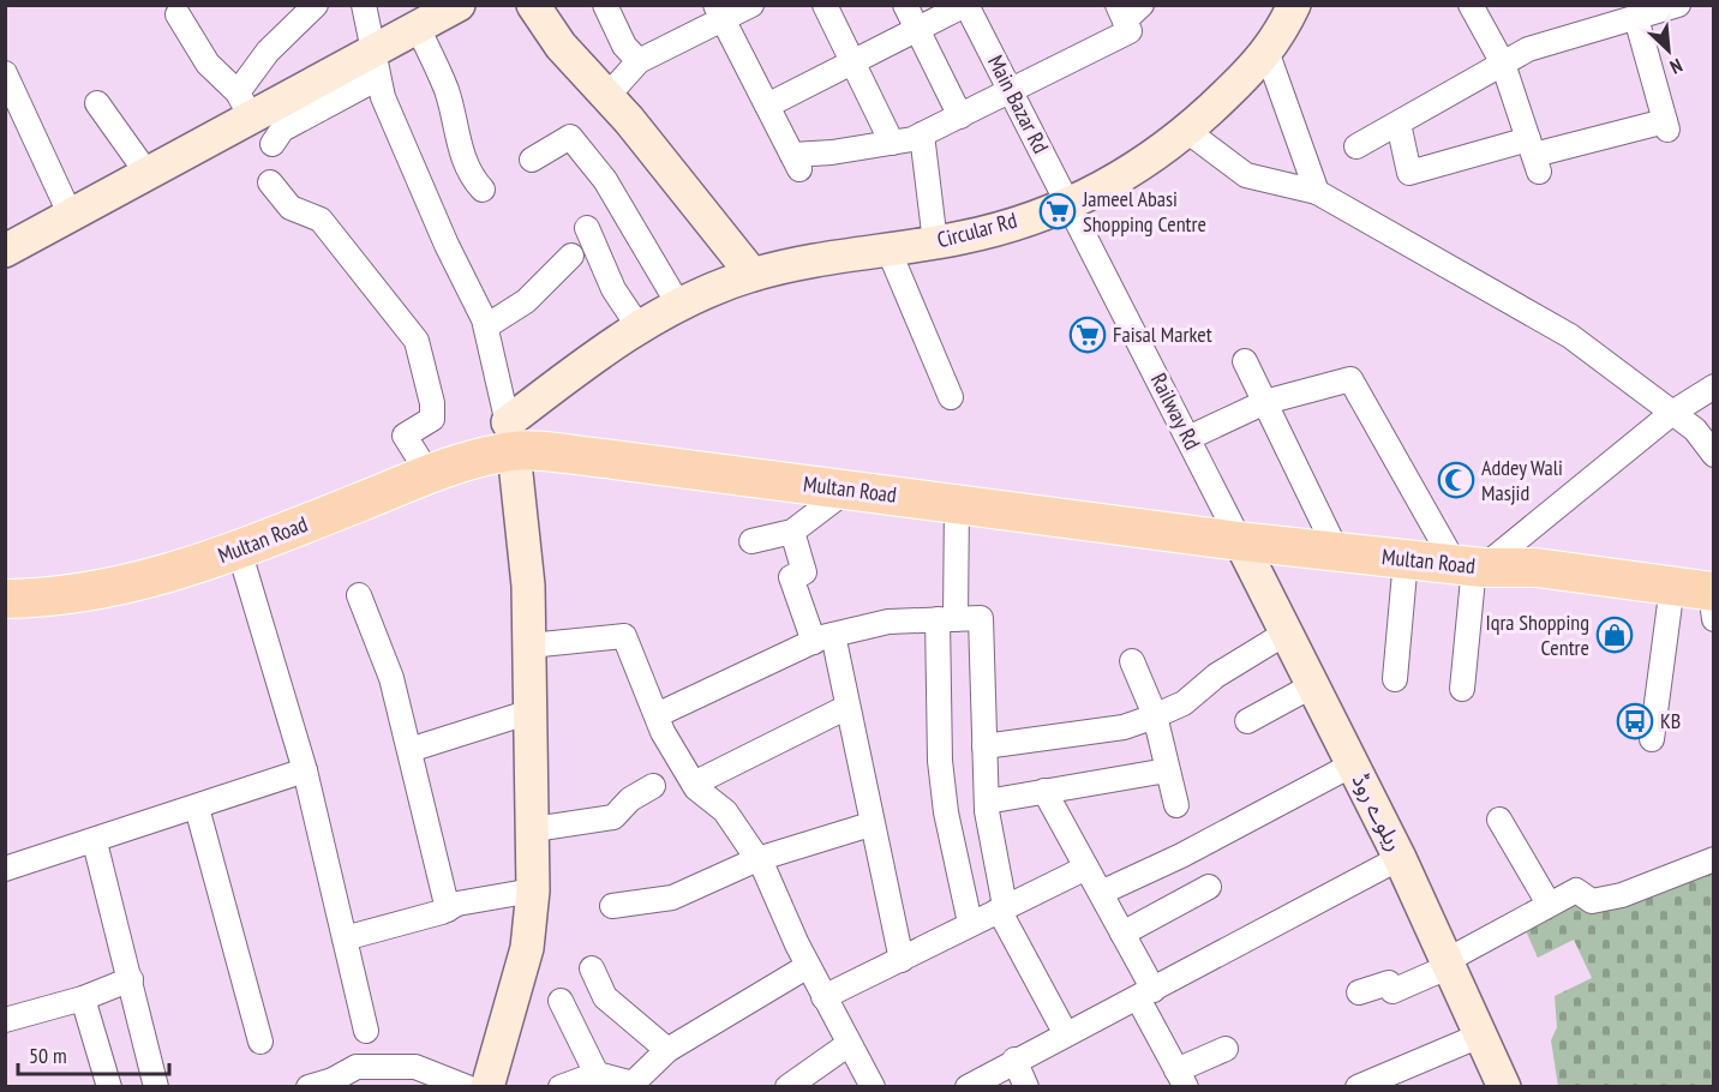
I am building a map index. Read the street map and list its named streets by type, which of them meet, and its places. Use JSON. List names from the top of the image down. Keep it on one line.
{"streets":{"main road":["Multan Road"],"street":["Main Bazar Rd","Circular Rd","Railway Rd","ریلوے روڈ"]},"crossings":[["Main Bazar Rd","Circular Rd"],["Main Bazar Rd","Railway Rd"],["Circular Rd","Railway Rd"],["Circular Rd","Multan Road"],["Railway Rd","Multan Road"],["Railway Rd","ریلوے روڈ"],["Multan Road","ریلوے روڈ"]],"places":{"supermarket":["Jameel Abasi Shopping Centre","Faisal Market"],"mosque":["Addey Wali Masjid"],"shop":["Iqra Shopping Centre"],"bus stop":["KB"]},"scale_bar":"50 m","north":"bottom right"}
